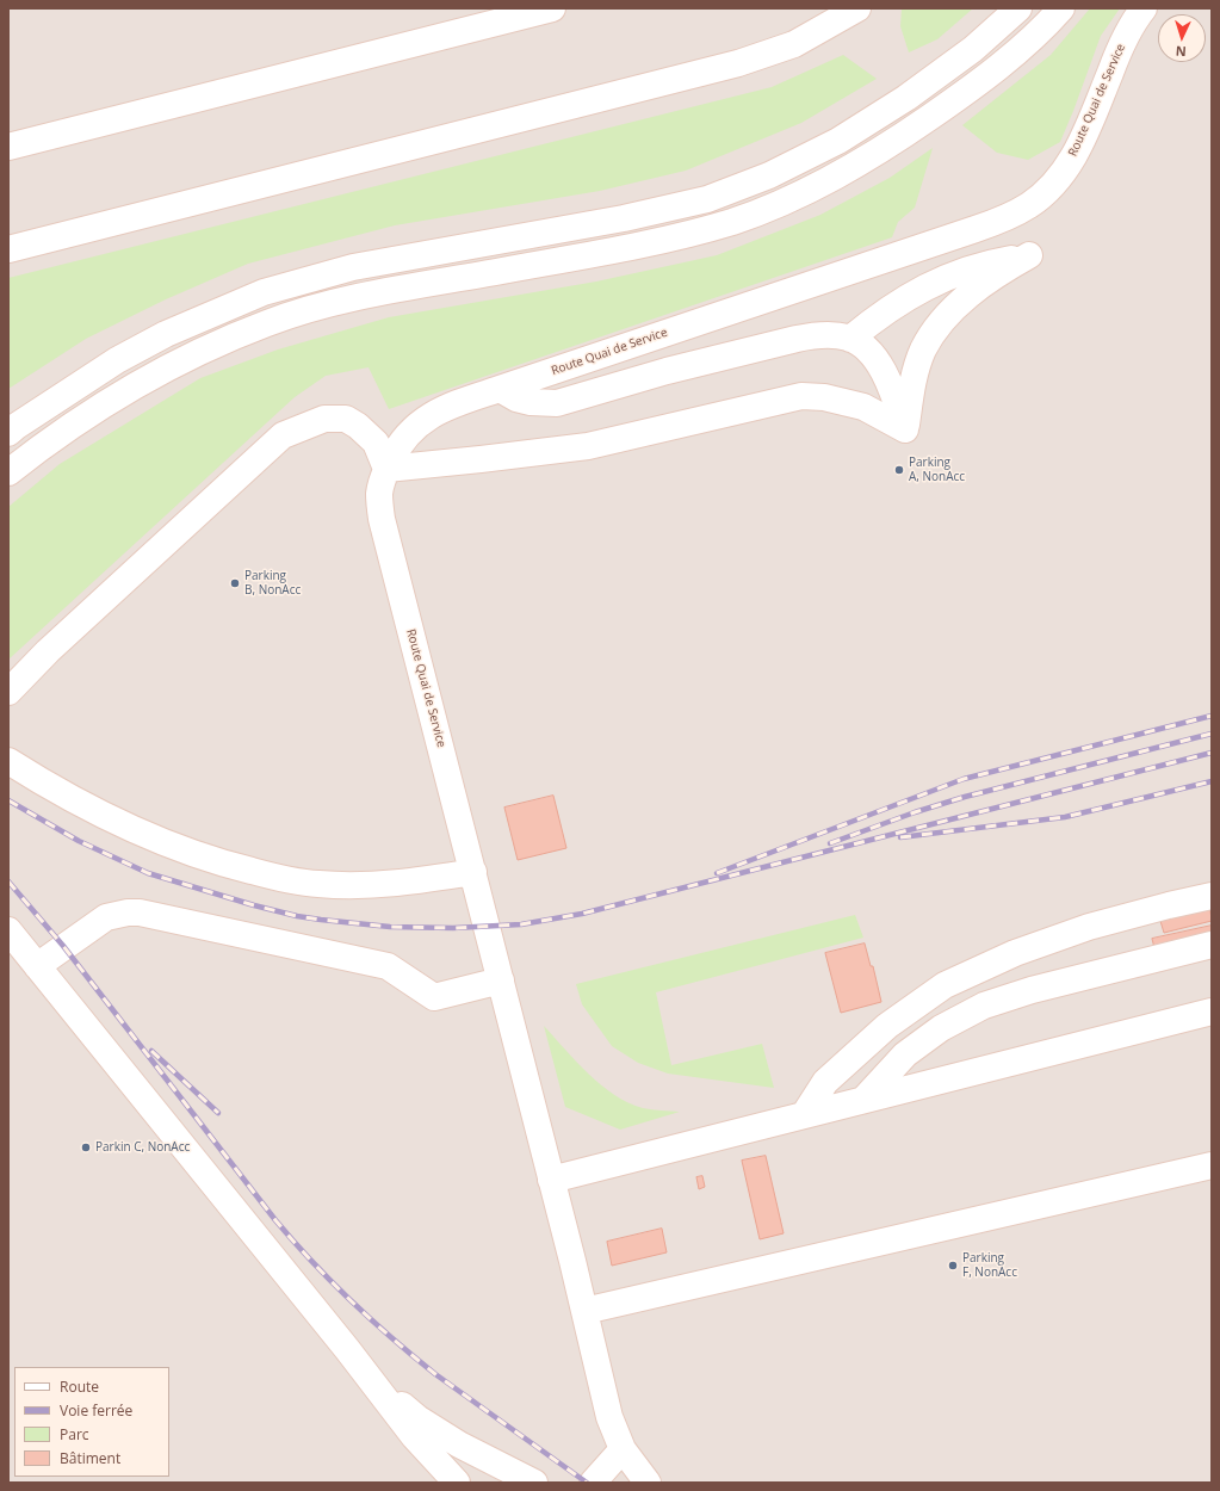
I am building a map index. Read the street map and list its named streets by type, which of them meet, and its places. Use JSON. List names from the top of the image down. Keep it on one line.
{"streets":{"lane":["Route Quai de Service"]},"places":["Parking A, NonAcc","Parking B, NonAcc","Parkin C, NonAcc","Parking F, NonAcc"],"legend":["Route","Voie ferrée","Parc","Bâtiment"],"north":"bottom"}
